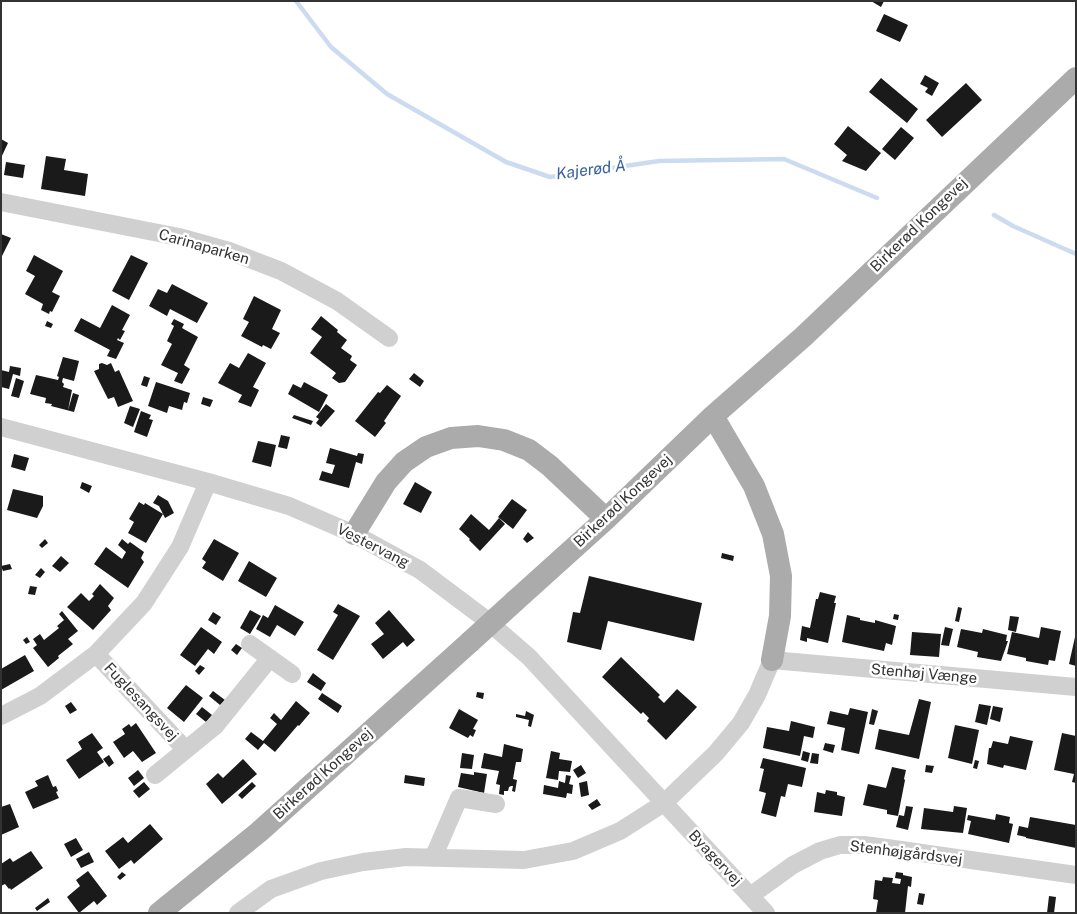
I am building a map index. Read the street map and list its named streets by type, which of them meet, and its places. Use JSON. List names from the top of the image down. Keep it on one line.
{"streets":{"main road":["Birkerød Kongevej"],"street":["Carinaparken","Vestervang","Stenhøj Vænge","Fuglesangsvej","Stenhøjgårdsvej","Byagervej"]},"crossings":[["Vestervang","Fuglesangsvej"],["Vestervang","Byagervej"],["Stenhøjgårdsvej","Byagervej"]],"water":["Kajerød Å"]}
